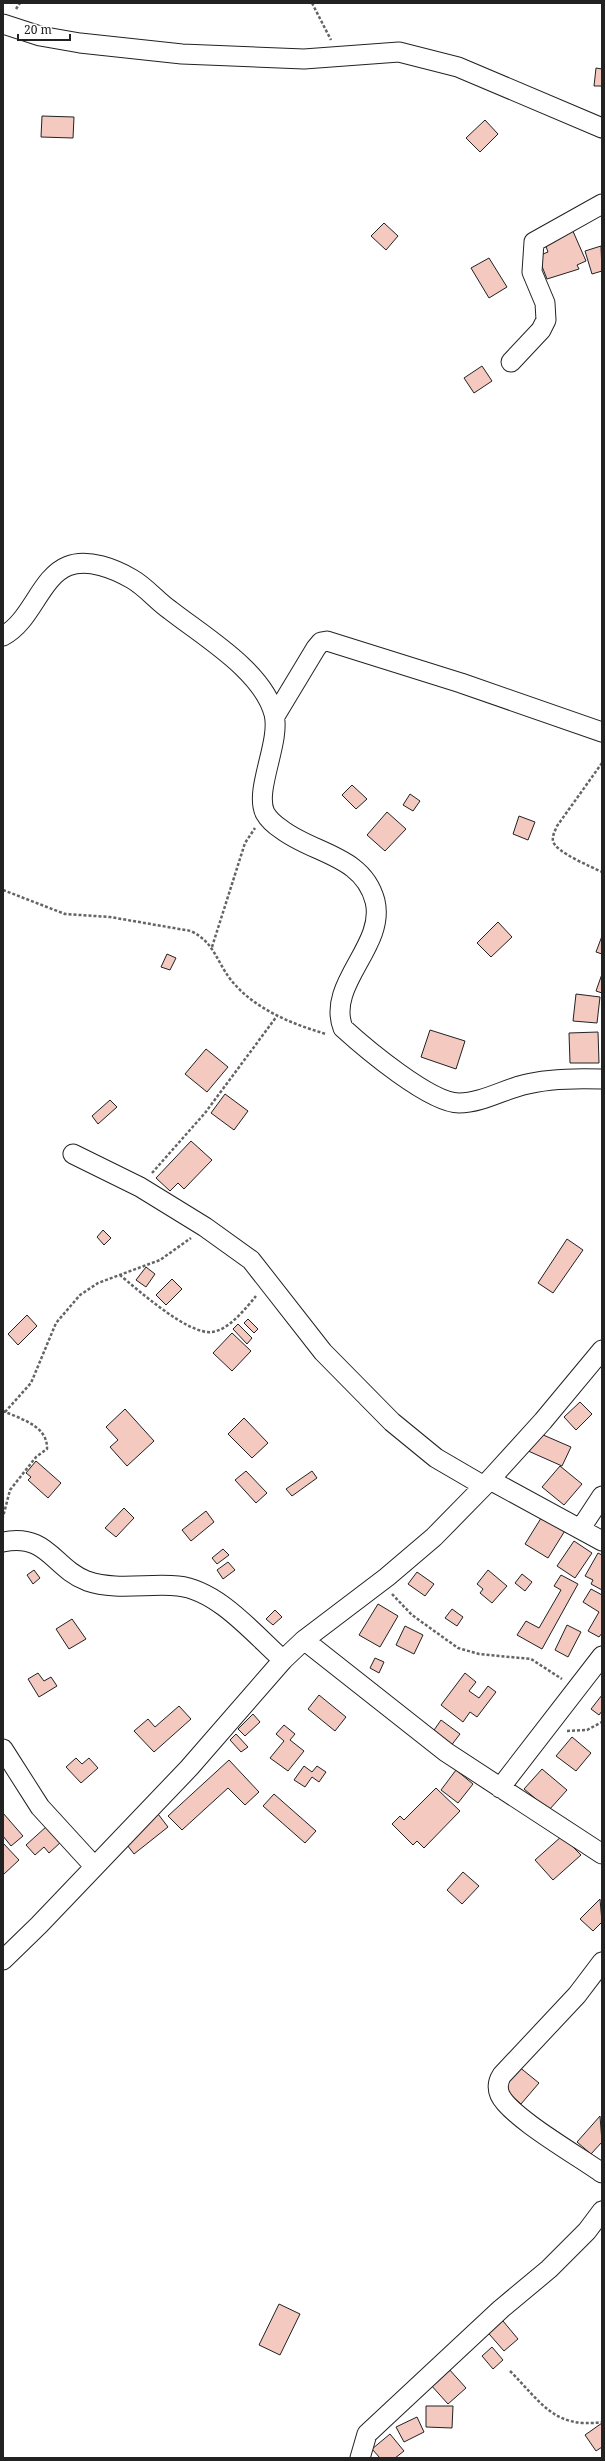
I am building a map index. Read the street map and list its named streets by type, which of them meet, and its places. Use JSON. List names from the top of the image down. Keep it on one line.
{"scale_bar":"20 m"}
